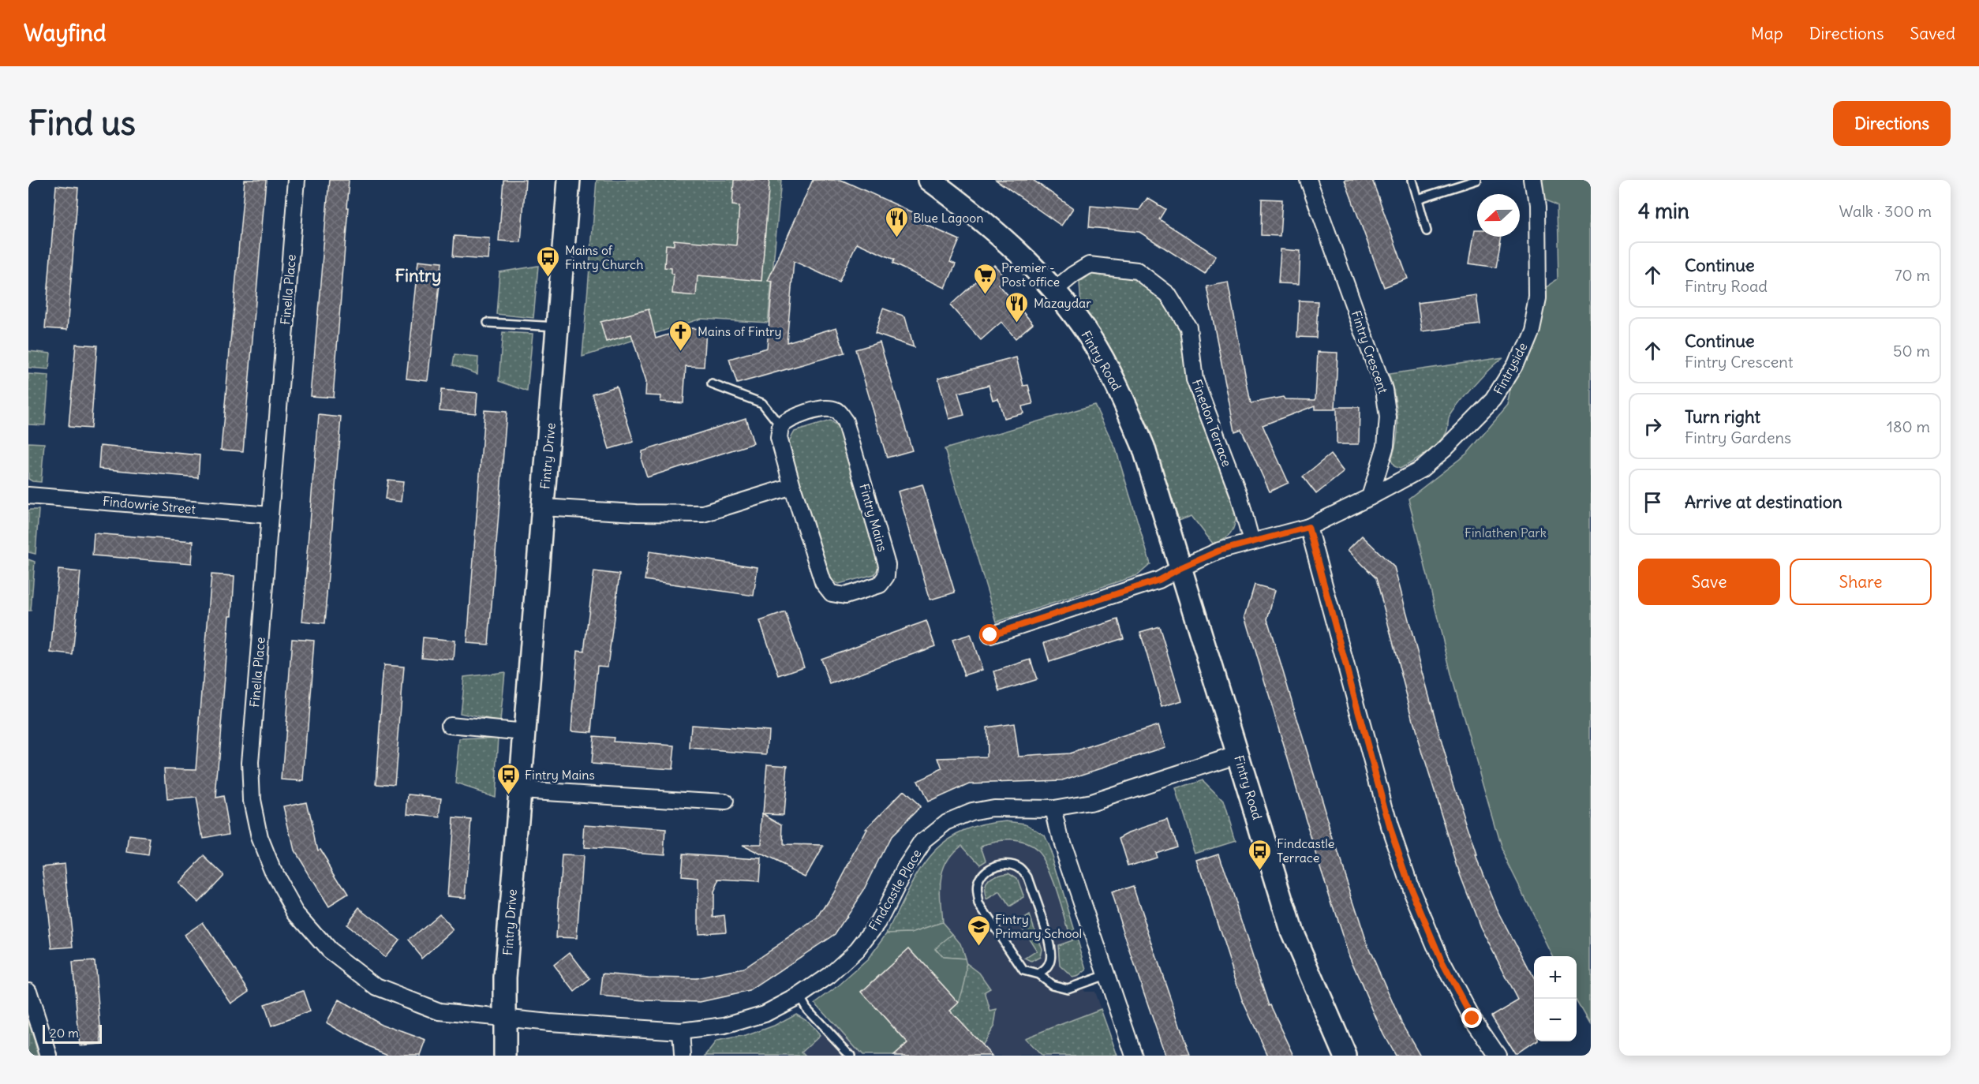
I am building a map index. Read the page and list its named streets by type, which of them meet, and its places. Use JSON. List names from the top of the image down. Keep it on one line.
{"streets":{"street":["Finella Place","Fintry Crescent","Fintry Road","Fintryside","Finedon Terrace","Fintry Drive","Findowrie Street","Fintry Mains","Findcastle Place"]},"crossings":[["Finella Place","Fintry Drive"],["Finella Place","Findowrie Street"],["Finella Place","Findcastle Place"],["Fintry Crescent","Fintryside"],["Fintry Road","Finedon Terrace"],["Fintry Road","Findcastle Place"],["Fintry Drive","Findcastle Place"]],"districts":["Fintry"],"parks":["Finlathen Park"],"places":{"restaurant":["Blue Lagoon","Mazaydar"],"bus stop":["Mains of Fintry Church","Fintry Mains","Findcastle Terrace"],"supermarket":["Premier - Post office"],"church":["Mains of Fintry"],"school or university":["Fintry Primary School"]},"scale_bar":"20 m","north":"left","page":{"header":"Wayfind","nav":["Map","Directions","Saved"],"buttons":["Directions",["Save","Share"]],"title":"Find us","heading":["4 min","Walk · 300 m"],"list":[["Continue","Fintry Road","70 m"],["Continue","Fintry Crescent","50 m"],["Turn right","Fintry Gardens","180 m"],"Arrive at destination"],"map_buttons":["+","−"],"scale":"20 m"}}
